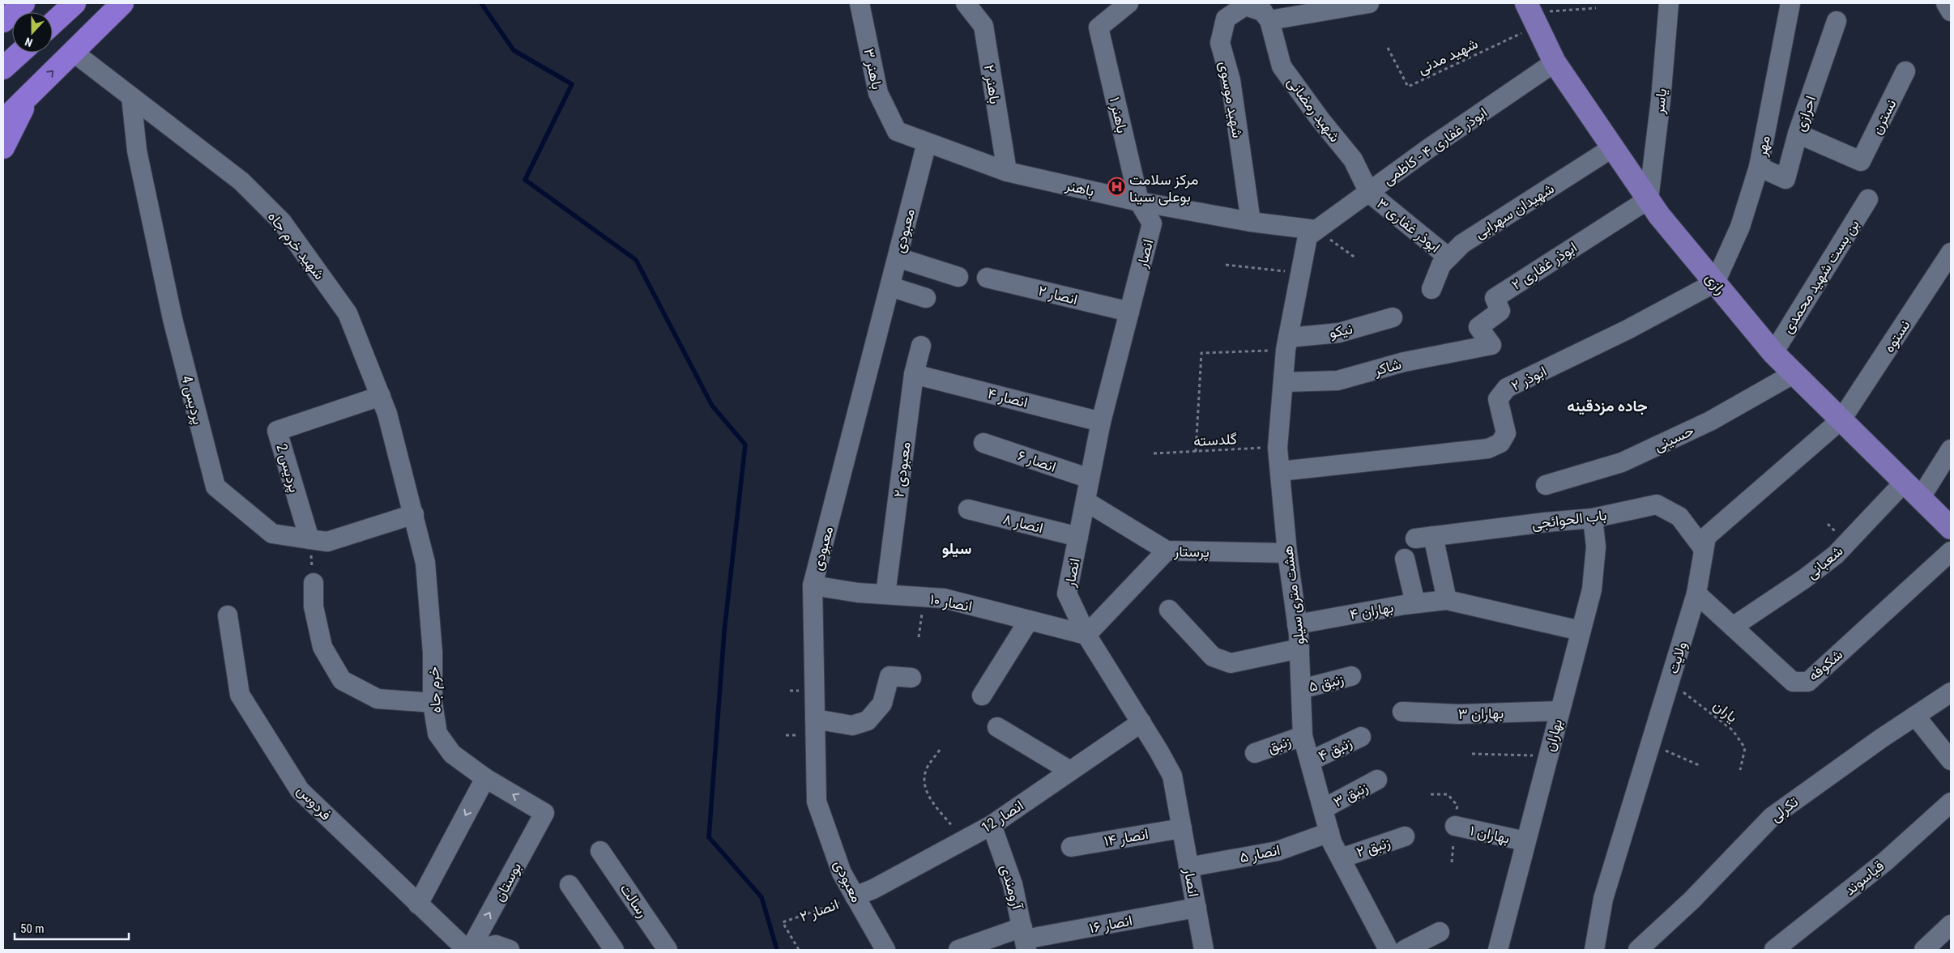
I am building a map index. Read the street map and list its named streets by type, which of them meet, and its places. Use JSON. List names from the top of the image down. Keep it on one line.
{"streets":{"main road":["رازی"],"street":["باهنر ۳","باهنر ۲","شهید موسوی","یاسر","شهید رمضانی","احرازی","باهنر ۱","نسترن","ابوذر غفاری ۴ - کاظمی","مهر","باهنر","شهیدان سهرابی","ابوذر غفاری ۳","معبودی","شهید خرم جاه","انصار","ابوذر غفاری ۲","بن بست شهید محمدی","انصار ۲","نیکو","نستوه","شاکر","ابوذر ۲","انصار ۴","پردیس 4","حسینی","انصار ۶","پردیس 2","معبودی ۲","باب الحوائجی","انصار ۸","پرستار","شعبانی","هشت متری سیلو","انصار ۱۰","بهاران ۴","ولایت","شکوفه","زنبق ۵","خرم جاه","بهاران ۳","بهاران","زنبق","زنبق ۴","زنبق ۳","فردوس","تکرلی","انصار 12","۱ بهاران","انصار ۱۴","زنبق ۲","انصار ۵","قیاسوند","بوستان","آرومندی","رسالت","انصار ۱۶"],"path":["شهید مدنی","گلدسته","یاران"]},"crossings":[["شهید مدنی","رازی"],["باهنر ۳","باهنر"],["باهنر ۲","باهنر"],["شهید موسوی","شهید رمضانی"],["شهید موسوی","باهنر"],["یاسر","ابوذر غفاری ۲"],["یاسر","رازی"],["شهید رمضانی","ابوذر غفاری ۴ - کاظمی"],["شهید رمضانی","ابوذر غفاری ۳"],["احرازی","نسترن"],["احرازی","مهر"],["باهنر ۱","باهنر"],["باهنر ۱","انصار"],["ابوذر غفاری ۴ - کاظمی","باهنر"],["ابوذر غفاری ۴ - کاظمی","ابوذر غفاری ۳"],["ابوذر غفاری ۴ - کاظمی","رازی"],["ابوذر غفاری ۴ - کاظمی","هشت متری سیلو"],["مهر","رازی"],["مهر","ابوذر ۲"],["باهنر","معبودی"],["باهنر","انصار"],["باهنر","هشت متری سیلو"],["شهیدان سهرابی","ابوذر غفاری ۳"],["شهیدان سهرابی","رازی"],["معبودی","انصار ۲"],["معبودی","انصار ۱۰"],["معبودی","انصار 12"],["شهید خرم جاه","پردیس 4"],["شهید خرم جاه","پردیس 2"],["شهید خرم جاه","خرم جاه"],["انصار","انصار ۲"],["انصار","انصار ۴"],["انصار","انصار ۶"],["انصار","انصار ۸"],["انصار","پرستار"],["انصار","انصار ۱۰"],["انصار","انصار 12"],["انصار","انصار ۱۴"],["انصار","انصار ۵"],["انصار","انصار ۱۶"],["ابوذر غفاری ۲","رازی"],["ابوذر غفاری ۲","شاکر"],["بن بست شهید محمدی","رازی"],["رازی","نستوه"],["رازی","ابوذر ۲"],["رازی","حسینی"],["رازی","شعبانی"],["رازی","ولایت"],["انصار ۲","انصار 12"],["نیکو","هشت متری سیلو"],["نستوه","ولایت"],["شاکر","هشت متری سیلو"],["ابوذر ۲","هشت متری سیلو"],["انصار ۴","معبودی ۲"],["پردیس 4","پردیس 2"],["پردیس 4","خرم جاه"],["گلدسته","هشت متری سیلو"],["معبودی ۲","انصار ۱۰"],["باب الحوائجی","بهاران ۴"],["باب الحوائجی","ولایت"],["باب الحوائجی","بهاران"],["پرستار","هشت متری سیلو"],["شعبانی","شکوفه"],["هشت متری سیلو","بهاران ۴"],["هشت متری سیلو","زنبق ۵"],["هشت متری سیلو","زنبق"],["هشت متری سیلو","زنبق ۴"],["هشت متری سیلو","زنبق ۳"],["هشت متری سیلو","زنبق ۲"],["هشت متری سیلو","انصار ۵"],["بهاران ۴","بهاران"],["ولایت","شکوفه"],["ولایت","یاران"],["خرم جاه","بوستان"],["بهاران ۳","بهاران"],["بهاران","۱ بهاران"],["فردوس","بوستان"],["انصار 12","آرومندی"],["آرومندی","انصار ۱۶"]],"districts":["جاده مزدقینه","سیلو"],"places":{"hospital":["مرکز سلامت بوعلی سینا"]},"scale_bar":"50 m","north":"bottom"}
